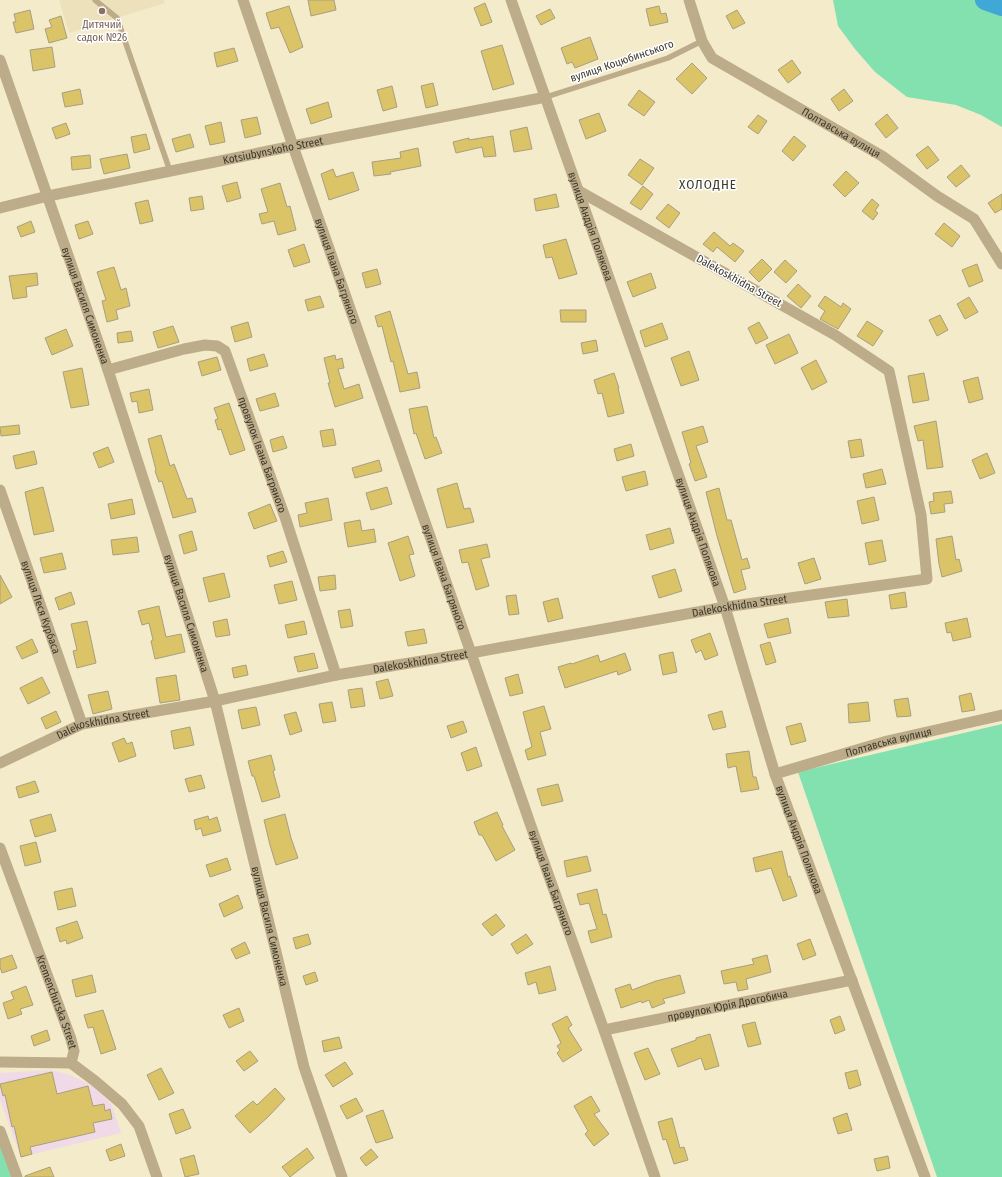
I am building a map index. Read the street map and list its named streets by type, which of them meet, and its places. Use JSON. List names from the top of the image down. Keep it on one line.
{"streets":{"street":["Полтавська вулиця","Kotsiubynskoho Street","вулиця Андрія Полякова","вулиця Івана Багряного","Dalekoskhidna Street","вулиця Василя Симоненка","провулок Івана Багряного","вулиця Леся Курбаса","Kremenchutska Street","провулок Юрія Дрогобича"],"lane":["вулиця Коцюбинського"]},"crossings":[["вулиця Коцюбинського","Полтавська вулиця"],["вулиця Коцюбинського","Kotsiubynskoho Street"],["вулиця Коцюбинського","вулиця Андрія Полякова"],["Полтавська вулиця","вулиця Андрія Полякова"],["Kotsiubynskoho Street","вулиця Андрія Полякова"],["Kotsiubynskoho Street","вулиця Івана Багряного"],["Kotsiubynskoho Street","вулиця Василя Симоненка"],["вулиця Андрія Полякова","Dalekoskhidna Street"],["вулиця Андрія Полякова","провулок Юрія Дрогобича"],["вулиця Івана Багряного","Dalekoskhidna Street"],["вулиця Івана Багряного","провулок Юрія Дрогобича"],["Dalekoskhidna Street","вулиця Василя Симоненка"],["Dalekoskhidna Street","провулок Івана Багряного"],["Dalekoskhidna Street","вулиця Леся Курбаса"],["вулиця Василя Симоненка","провулок Івана Багряного"]],"districts":["ХОЛОДНЕ"],"places":["Дитячий садок №26"]}
